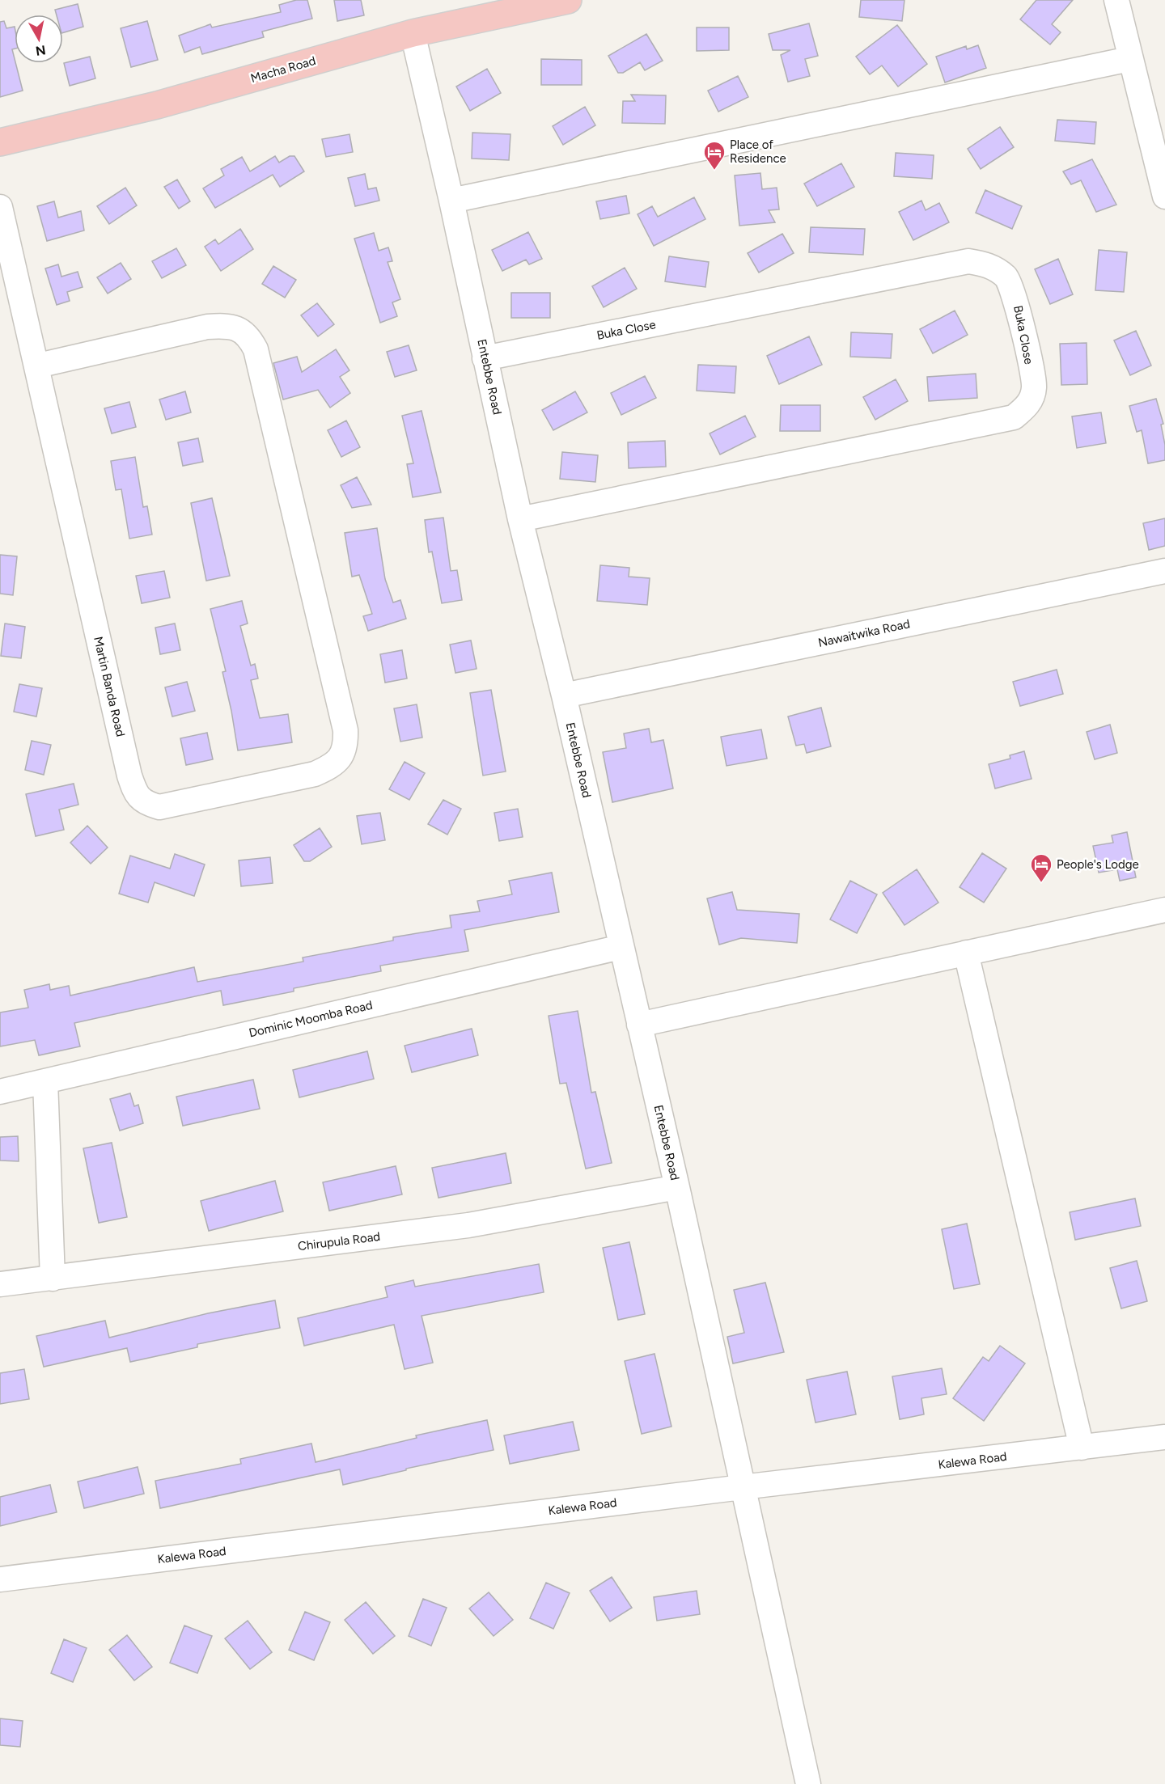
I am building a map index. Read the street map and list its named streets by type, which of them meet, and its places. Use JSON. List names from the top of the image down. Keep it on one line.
{"streets":{"main road":["Macha Road"],"street":["Buka Close","Entebbe Road","Nawaitwika Road","Martin Banda Road","Dominic Moomba Road","Chirupula Road","Kalewa Road"]},"crossings":[["Macha Road","Entebbe Road"],["Buka Close","Entebbe Road"],["Entebbe Road","Nawaitwika Road"],["Entebbe Road","Dominic Moomba Road"],["Entebbe Road","Chirupula Road"],["Entebbe Road","Kalewa Road"]],"places":{"hotel":["Place of Residence","People's Lodge"]},"north":"bottom"}
